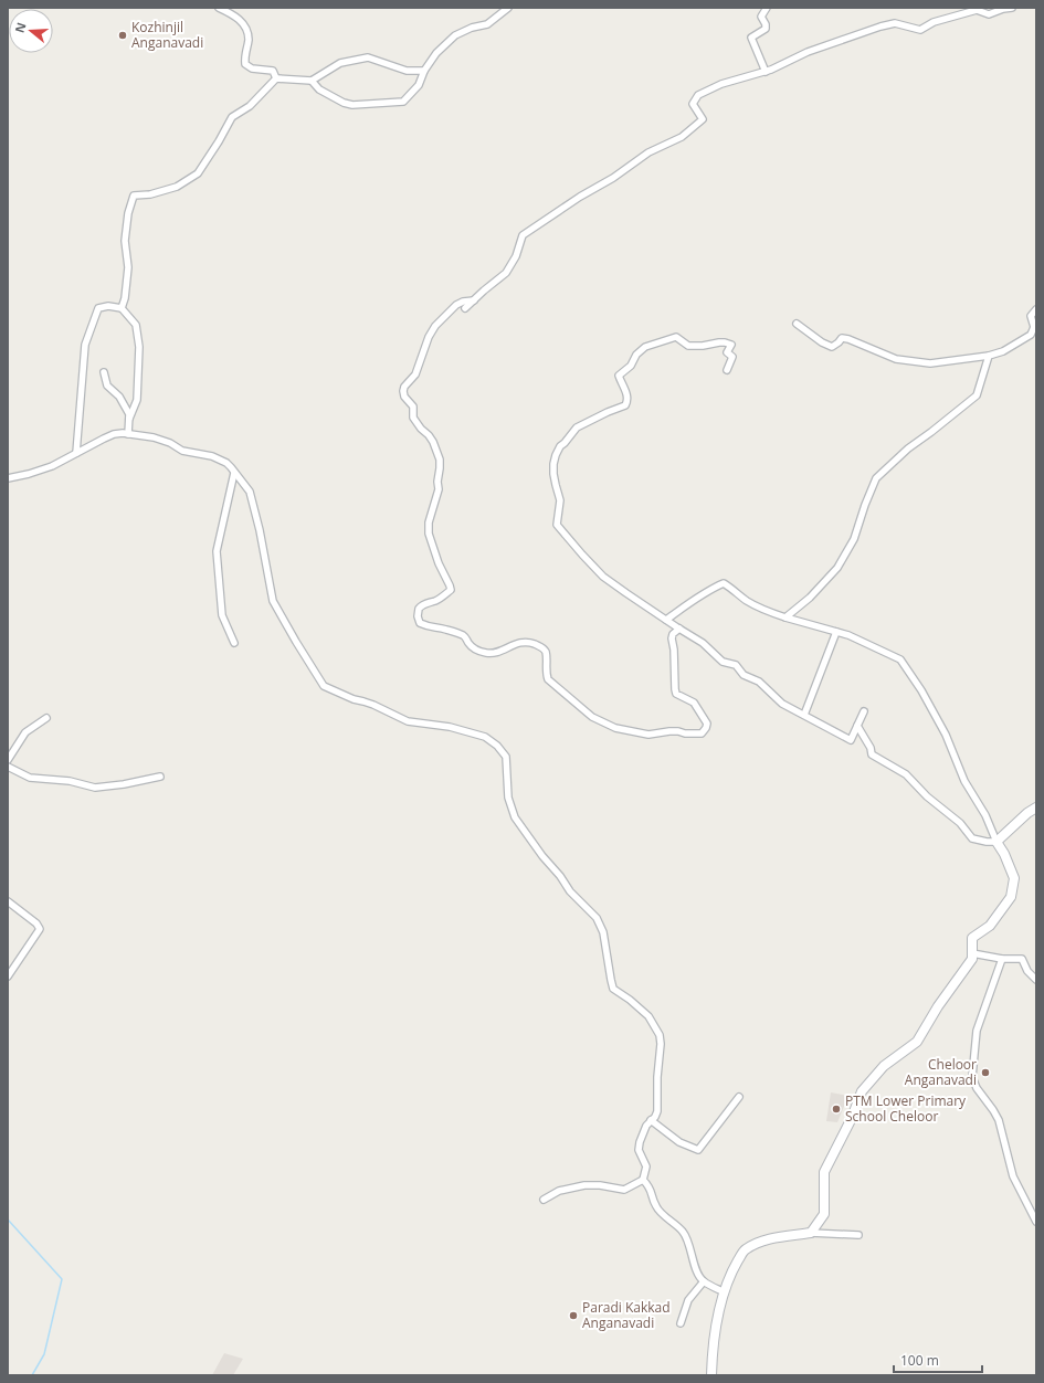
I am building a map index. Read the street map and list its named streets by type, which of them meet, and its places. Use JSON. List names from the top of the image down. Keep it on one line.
{"places":["Kozhinjil Anganavadi","Cheloor Anganavadi","PTM Lower Primary School Cheloor","Paradi Kakkad Anganavadi"],"scale_bar":"100 m","north":"left"}
